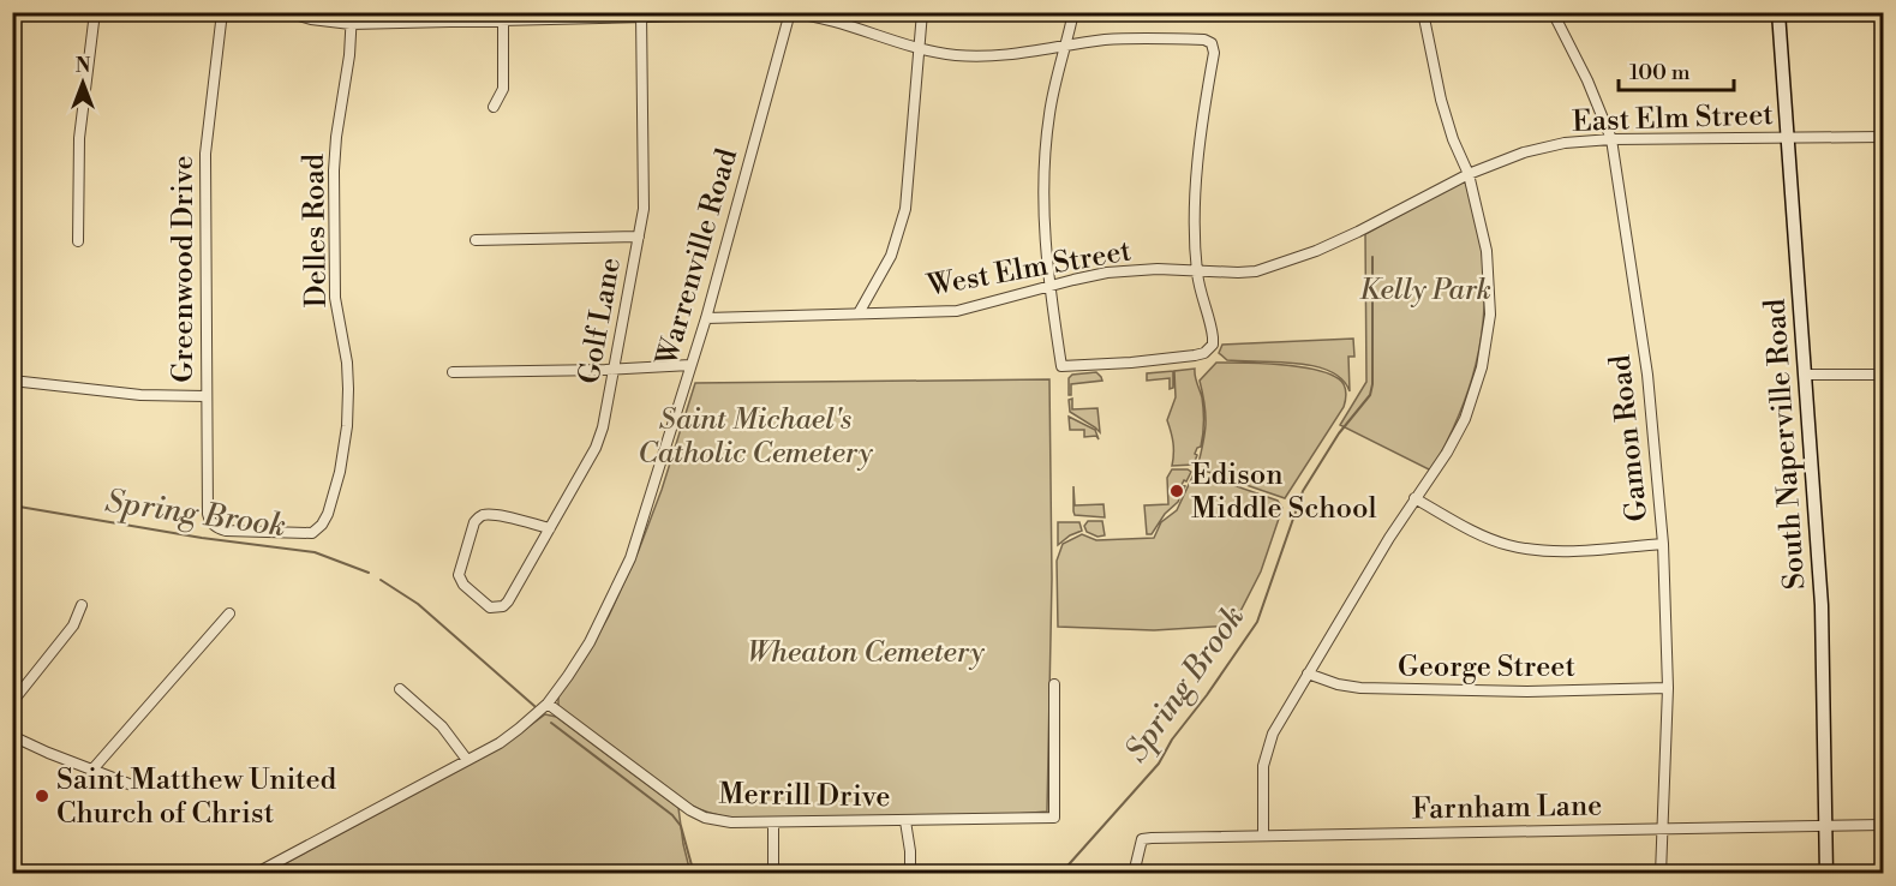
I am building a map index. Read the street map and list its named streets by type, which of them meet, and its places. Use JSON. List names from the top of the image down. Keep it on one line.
{"streets":{"main road":["South Naperville Road"],"street":["East Elm Street","Delles Road","Warrenville Road","West Elm Street","Greenwood Drive","Golf Lane","Gamon Road","George Street","Merrill Drive","Farnham Lane"]},"crossings":[["East Elm Street","West Elm Street"],["East Elm Street","Gamon Road"],["East Elm Street","South Naperville Road"],["Delles Road","Greenwood Drive"],["Warrenville Road","West Elm Street"],["Warrenville Road","Merrill Drive"],["Gamon Road","George Street"],["Gamon Road","Farnham Lane"],["South Naperville Road","Farnham Lane"]],"water":["Spring Brook"],"parks":["Kelly Park","Saint Michael's Catholic Cemetery","Wheaton Cemetery"],"places":["Edison Middle School","Saint Matthew United Church of Christ"],"scale_bar":"100 m","north":"top"}
